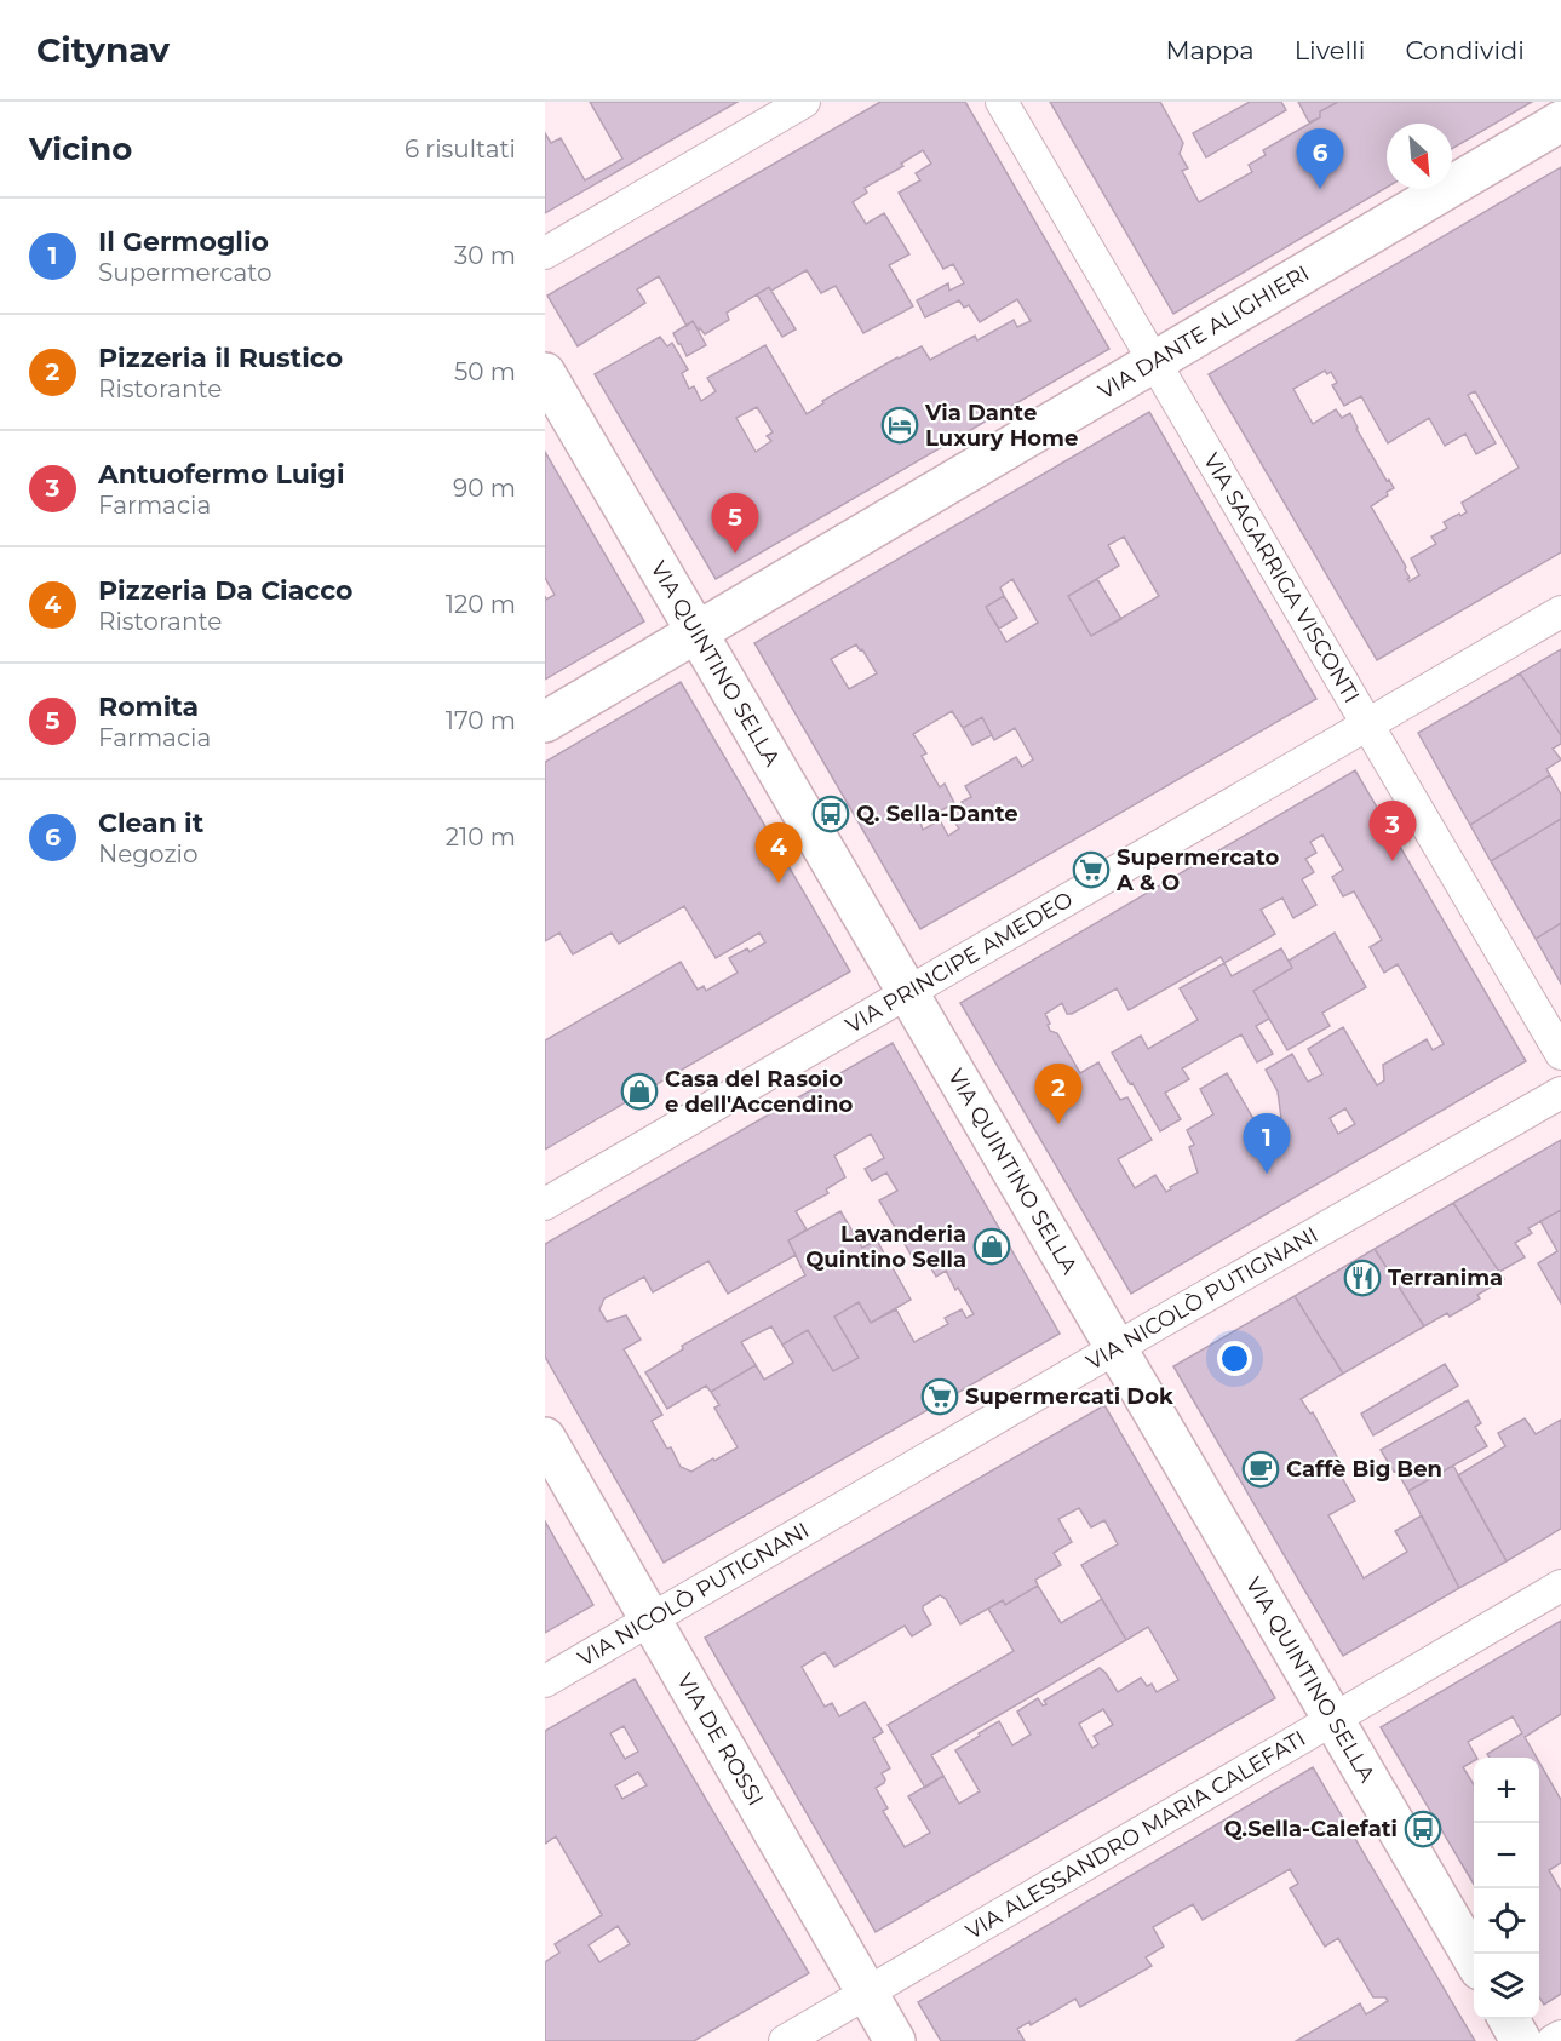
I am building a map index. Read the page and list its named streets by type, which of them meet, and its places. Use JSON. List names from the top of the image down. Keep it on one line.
{"streets":{"street":["VIA DANTE ALIGHIERI","VIA SAGARRIGA VISCONTI","VIA QUINTINO SELLA","VIA PRINCIPE AMEDEO","VIA NICOLÒ PUTIGNANI","VIA DE ROSSI","VIA ALESSANDRO MARIA CALEFATI"]},"crossings":[["VIA DANTE ALIGHIERI","VIA SAGARRIGA VISCONTI"],["VIA DANTE ALIGHIERI","VIA QUINTINO SELLA"],["VIA SAGARRIGA VISCONTI","VIA PRINCIPE AMEDEO"],["VIA QUINTINO SELLA","VIA PRINCIPE AMEDEO"],["VIA QUINTINO SELLA","VIA NICOLÒ PUTIGNANI"],["VIA QUINTINO SELLA","VIA ALESSANDRO MARIA CALEFATI"],["VIA NICOLÒ PUTIGNANI","VIA DE ROSSI"],["VIA DE ROSSI","VIA ALESSANDRO MARIA CALEFATI"]],"places":{"hotel":["Via Dante Luxury Home"],"bus stop":["Q. Sella-Dante","Q.Sella-Calefati"],"supermarket":["Supermercato A & O","Supermercati Dok"],"shop":["Casa del Rasoio e dell'Accendino","Lavanderia Quintino Sella"],"restaurant":["Terranima"],"cafe":["Caffè Big Ben"]},"north":"bottom right","page":{"header":"Citynav","nav":["Mappa","Livelli","Condividi"],"heading":["Vicino","6 risultati"],"pins":["6","5","3","4","2","1"],"list":[{"mark":"1","name":"Il Germoglio","note":"Supermercato","value":"30 m"},{"mark":"2","name":"Pizzeria il Rustico","note":"Ristorante","value":"50 m"},{"mark":"3","name":"Antuofermo Luigi","note":"Farmacia","value":"90 m"},{"mark":"4","name":"Pizzeria Da Ciacco","note":"Ristorante","value":"120 m"},{"mark":"5","name":"Romita","note":"Farmacia","value":"170 m"},{"mark":"6","name":"Clean it","note":"Negozio","value":"210 m"}],"map_buttons":["+","−"]}}
